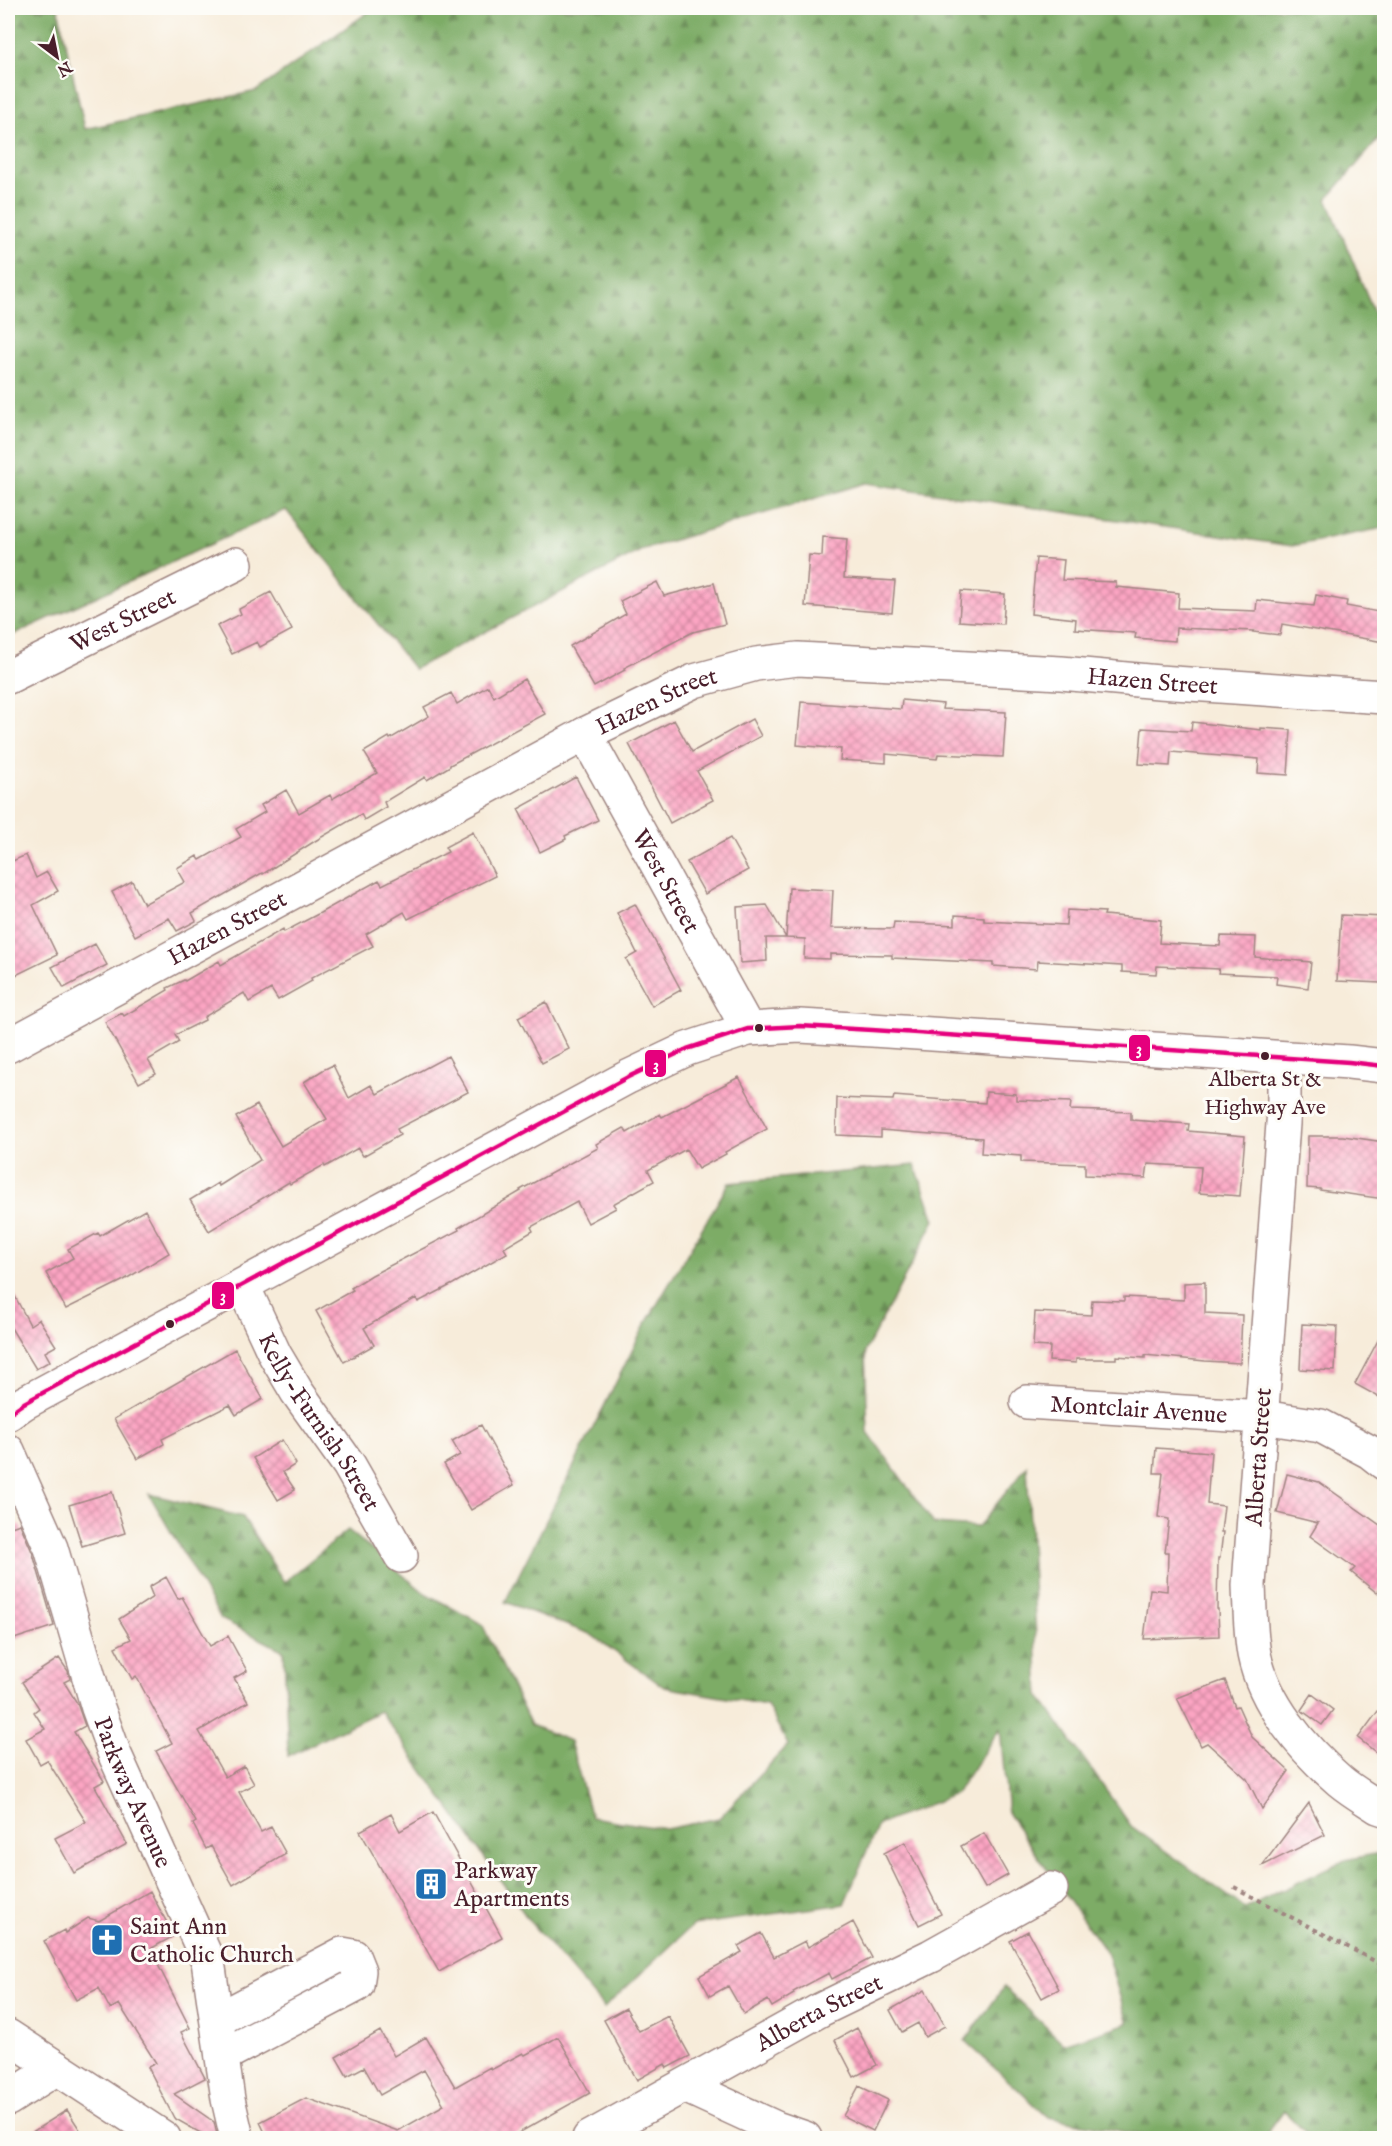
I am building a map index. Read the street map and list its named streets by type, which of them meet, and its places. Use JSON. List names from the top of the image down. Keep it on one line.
{"streets":{"street":["West Street","Hazen Street","Montclair Avenue","Kelly-Furnish Street","Alberta Street","Parkway Avenue"]},"crossings":[["West Street","Hazen Street"],["Montclair Avenue","Alberta Street"]],"places":{"other":["Alberta St & Highway Ave"],"building":["Parkway Apartments"],"church":["Saint Ann Catholic Church"]},"lines":["transit line 3"],"north":"bottom right"}
